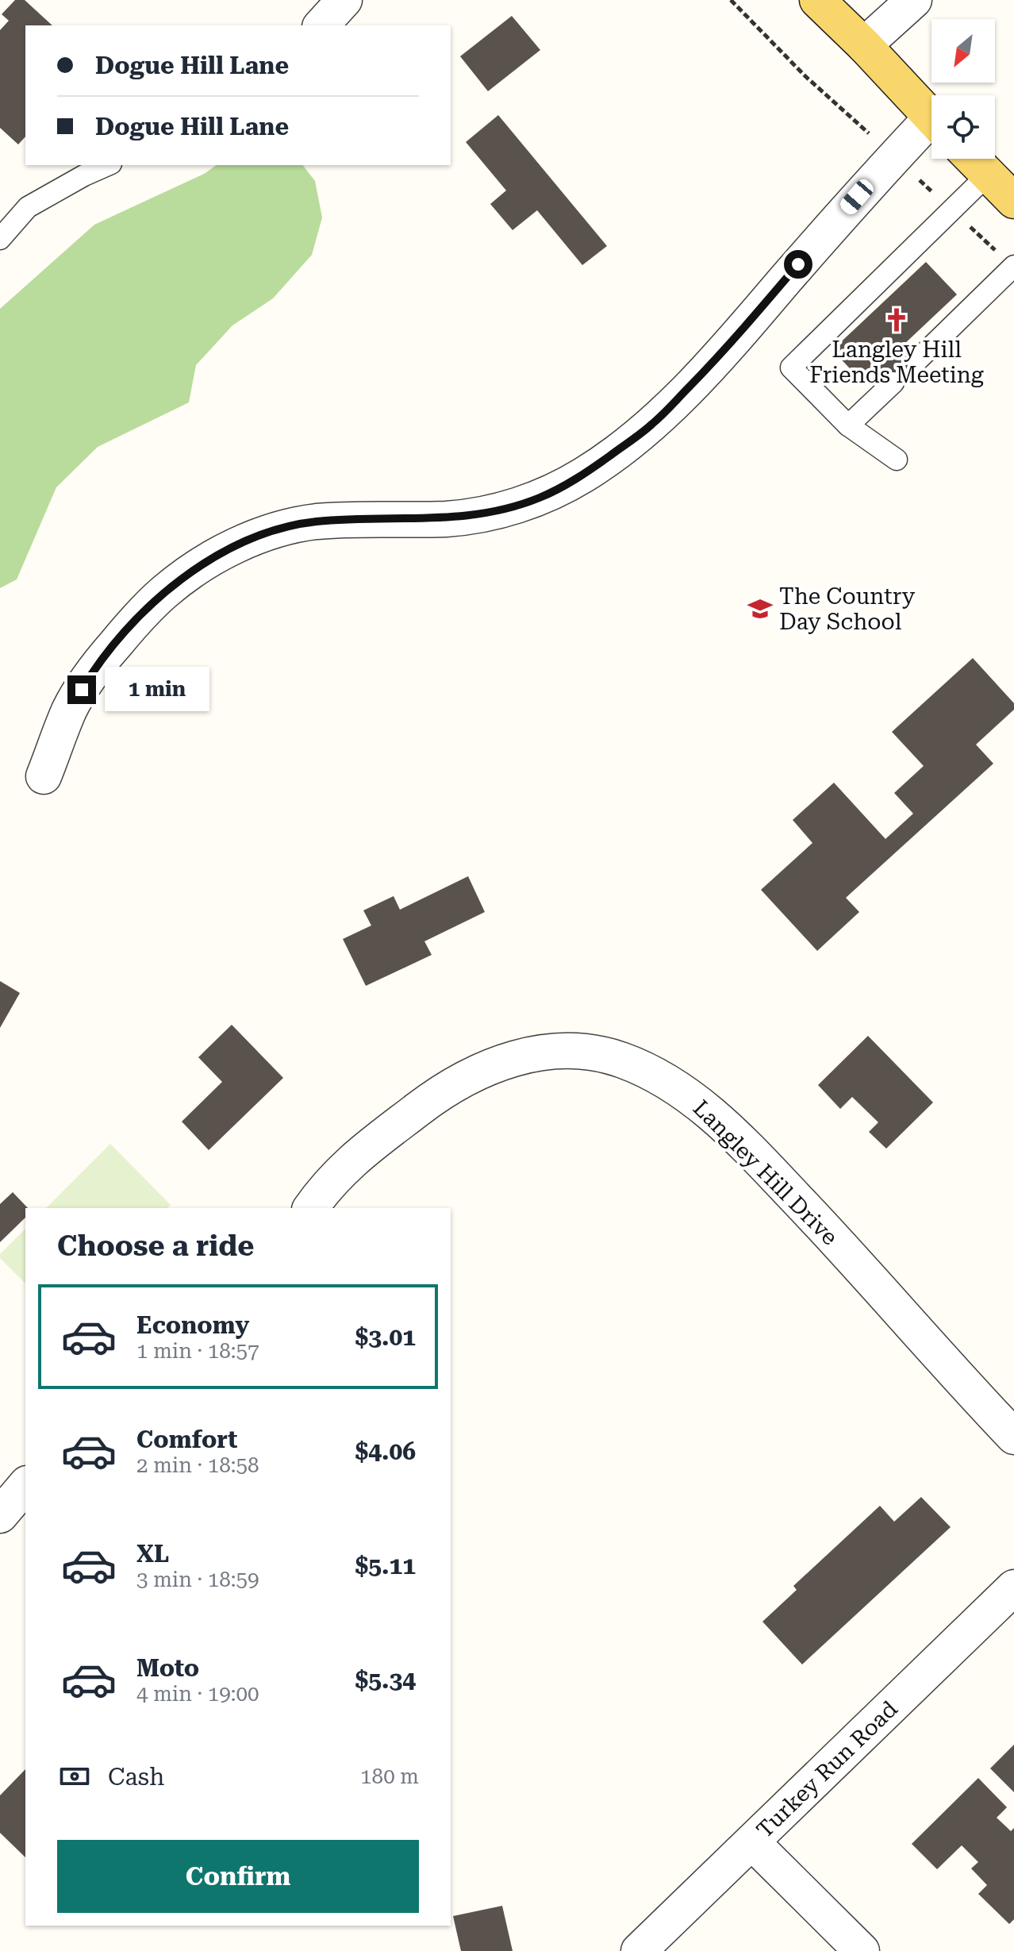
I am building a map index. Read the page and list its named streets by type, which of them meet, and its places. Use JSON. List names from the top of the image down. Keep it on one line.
{"streets":{"street":["Langley Hill Drive","Turkey Run Road"]},"places":{"church":["Langley Hill Friends Meeting"],"school or university":["The Country Day School"]},"north":"bottom left","page":{"banner":["Dogue Hill Lane","Dogue Hill Lane"],"bubble":"1 min","heading":"Choose a ride","list":[{"name":"Economy","note":"1 min · 18:57","value":"$3.01"},{"name":"Comfort","note":"2 min · 18:58","value":"$4.06"},{"name":"XL","note":"3 min · 18:59","value":"$5.11"},{"name":"Moto","note":"4 min · 19:00","value":"$5.34"}],"pay":["Cash","180 m"],"buttons":"Confirm"}}
